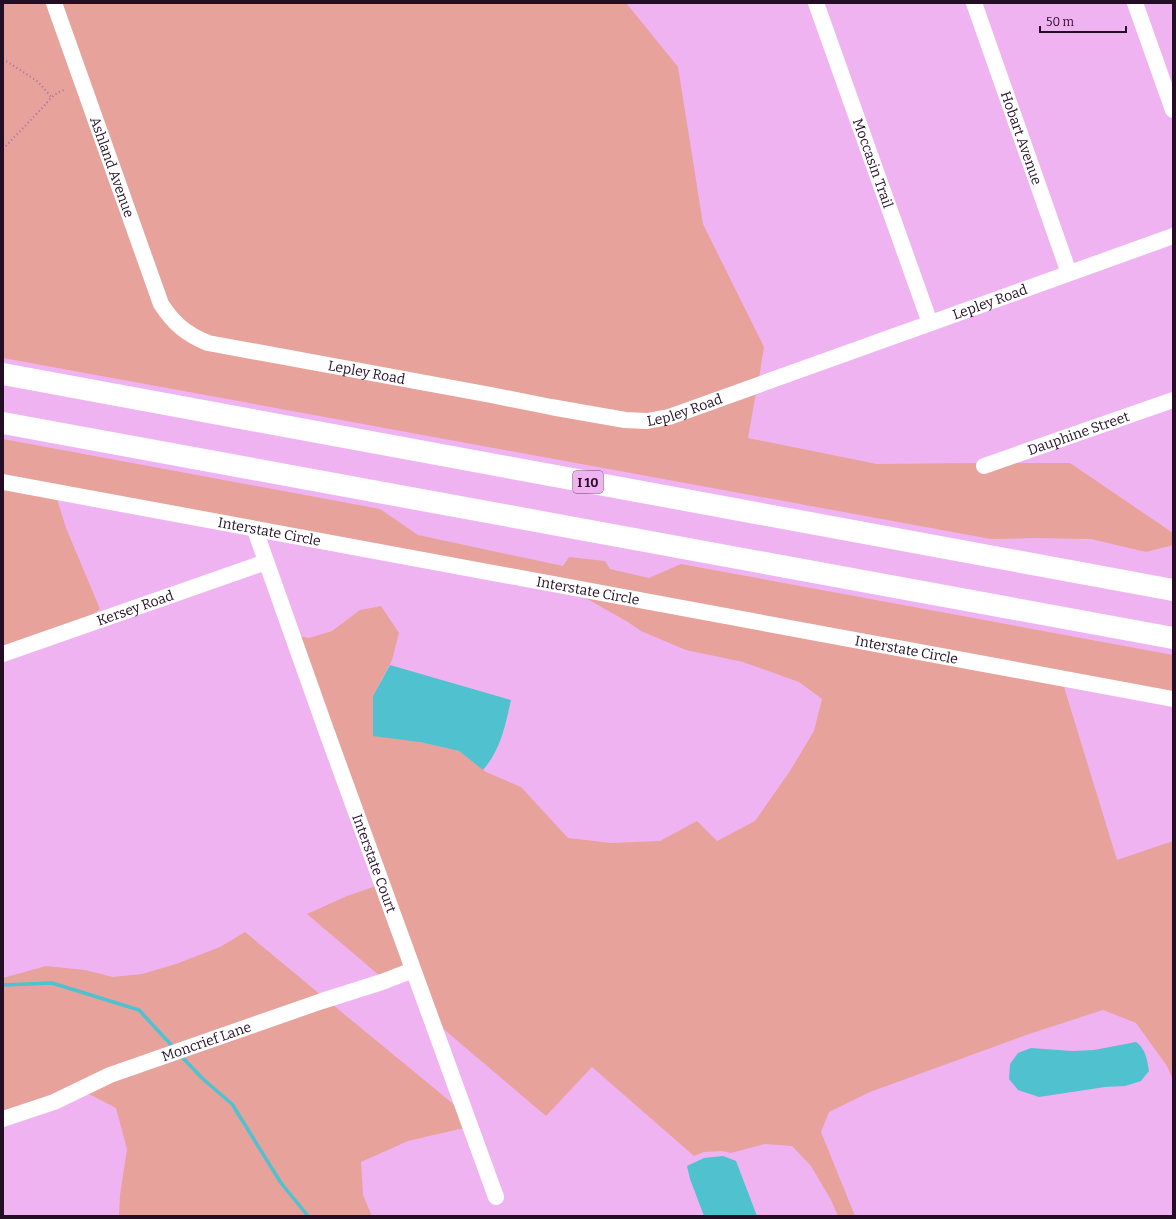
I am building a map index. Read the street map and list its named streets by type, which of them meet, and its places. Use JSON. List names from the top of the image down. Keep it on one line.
{"streets":{"highway":["I 10"],"street":["Hobart Avenue","Moccasin Trail","Ashland Avenue","Lepley Road","Dauphine Street","Interstate Circle","Kersey Road","Interstate Court","Moncrief Lane"]},"crossings":[["Hobart Avenue","Lepley Road"],["Moccasin Trail","Lepley Road"],["Ashland Avenue","Lepley Road"],["Interstate Circle","Interstate Court"],["Kersey Road","Interstate Court"],["Interstate Court","Moncrief Lane"]],"scale_bar":"50 m"}
